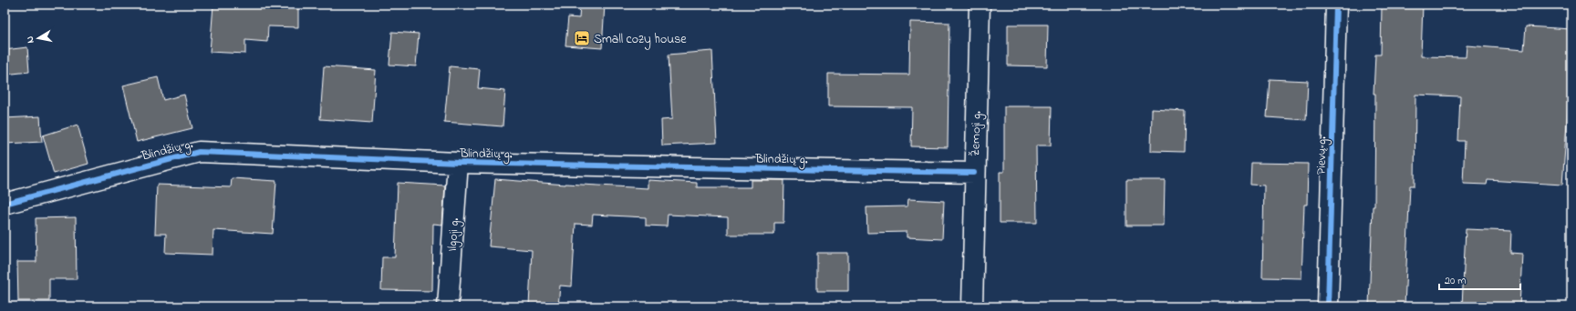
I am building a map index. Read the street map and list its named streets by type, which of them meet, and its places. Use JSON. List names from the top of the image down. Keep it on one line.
{"streets":{"street":["Žemoji g.","Blindžių g.","Pievų g.","Ilgoji g."]},"crossings":[["Žemoji g.","Blindžių g."],["Blindžių g.","Ilgoji g."]],"places":{"hotel":["Small cozy house"]},"scale_bar":"20 m","north":"left"}
